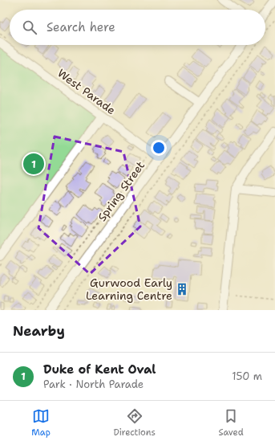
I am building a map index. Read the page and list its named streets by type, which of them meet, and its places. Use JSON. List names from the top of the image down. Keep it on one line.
{"streets":{"street":["West Parade","Spring Street"]},"crossings":[["West Parade","Spring Street"]],"places":{"building":["Gurwood Early Learning Centre"]},"page":{"search":"Search here","pins":"1","heading":"Nearby","list":[{"mark":"1","name":"Duke of Kent Oval","note":"Park · North Parade","value":"150 m"}],"nav":["Map","Directions","Saved"]}}
